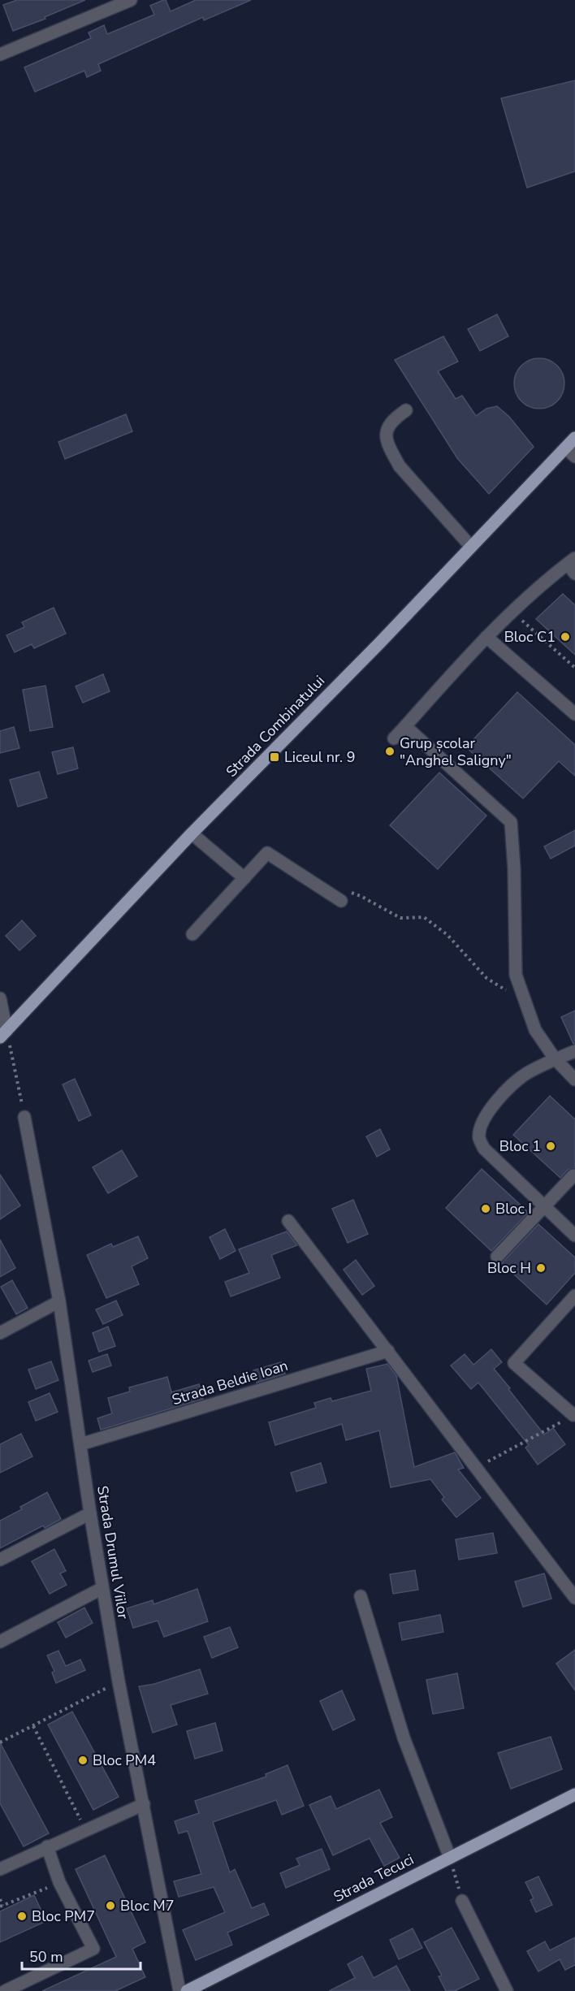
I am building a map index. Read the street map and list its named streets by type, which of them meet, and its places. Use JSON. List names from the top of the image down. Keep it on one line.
{"streets":{"main road":["Strada Combinatului","Strada Tecuci"],"street":["Strada Beldie Ioan","Strada Drumul Viilor"]},"crossings":[["Strada Beldie Ioan","Strada Drumul Viilor"]],"places":{"other":["Bloc C1","Grup școlar \"Anghel Saligny\"","Bloc 1","Bloc I","Bloc H","Bloc PM4","Bloc M7","Bloc PM7"],"transit":["Liceul nr. 9"]},"scale_bar":"50 m"}
